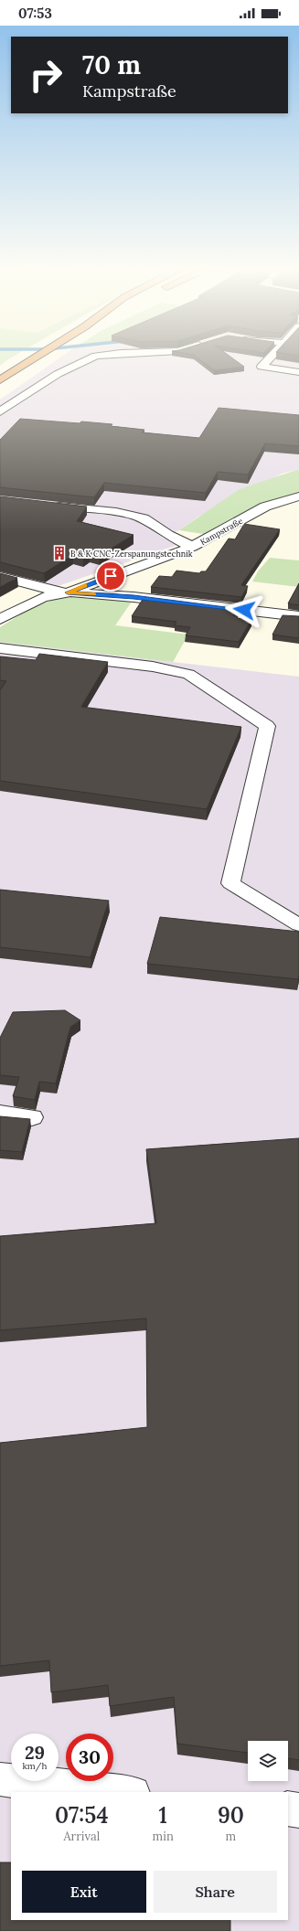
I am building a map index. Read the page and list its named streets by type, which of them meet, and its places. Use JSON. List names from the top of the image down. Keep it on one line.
{"streets":{"street":["Kampstraße"]},"places":{"building":["B & K CNC-Zerspanungstechnik"]},"page":{"status":"07:53","turn":["70 m","Kampstraße"],"speed":"29 km/h","limit":"30","eta":["07:54","Arrival","1","min","90","m"],"buttons":["Exit","Share"]}}
